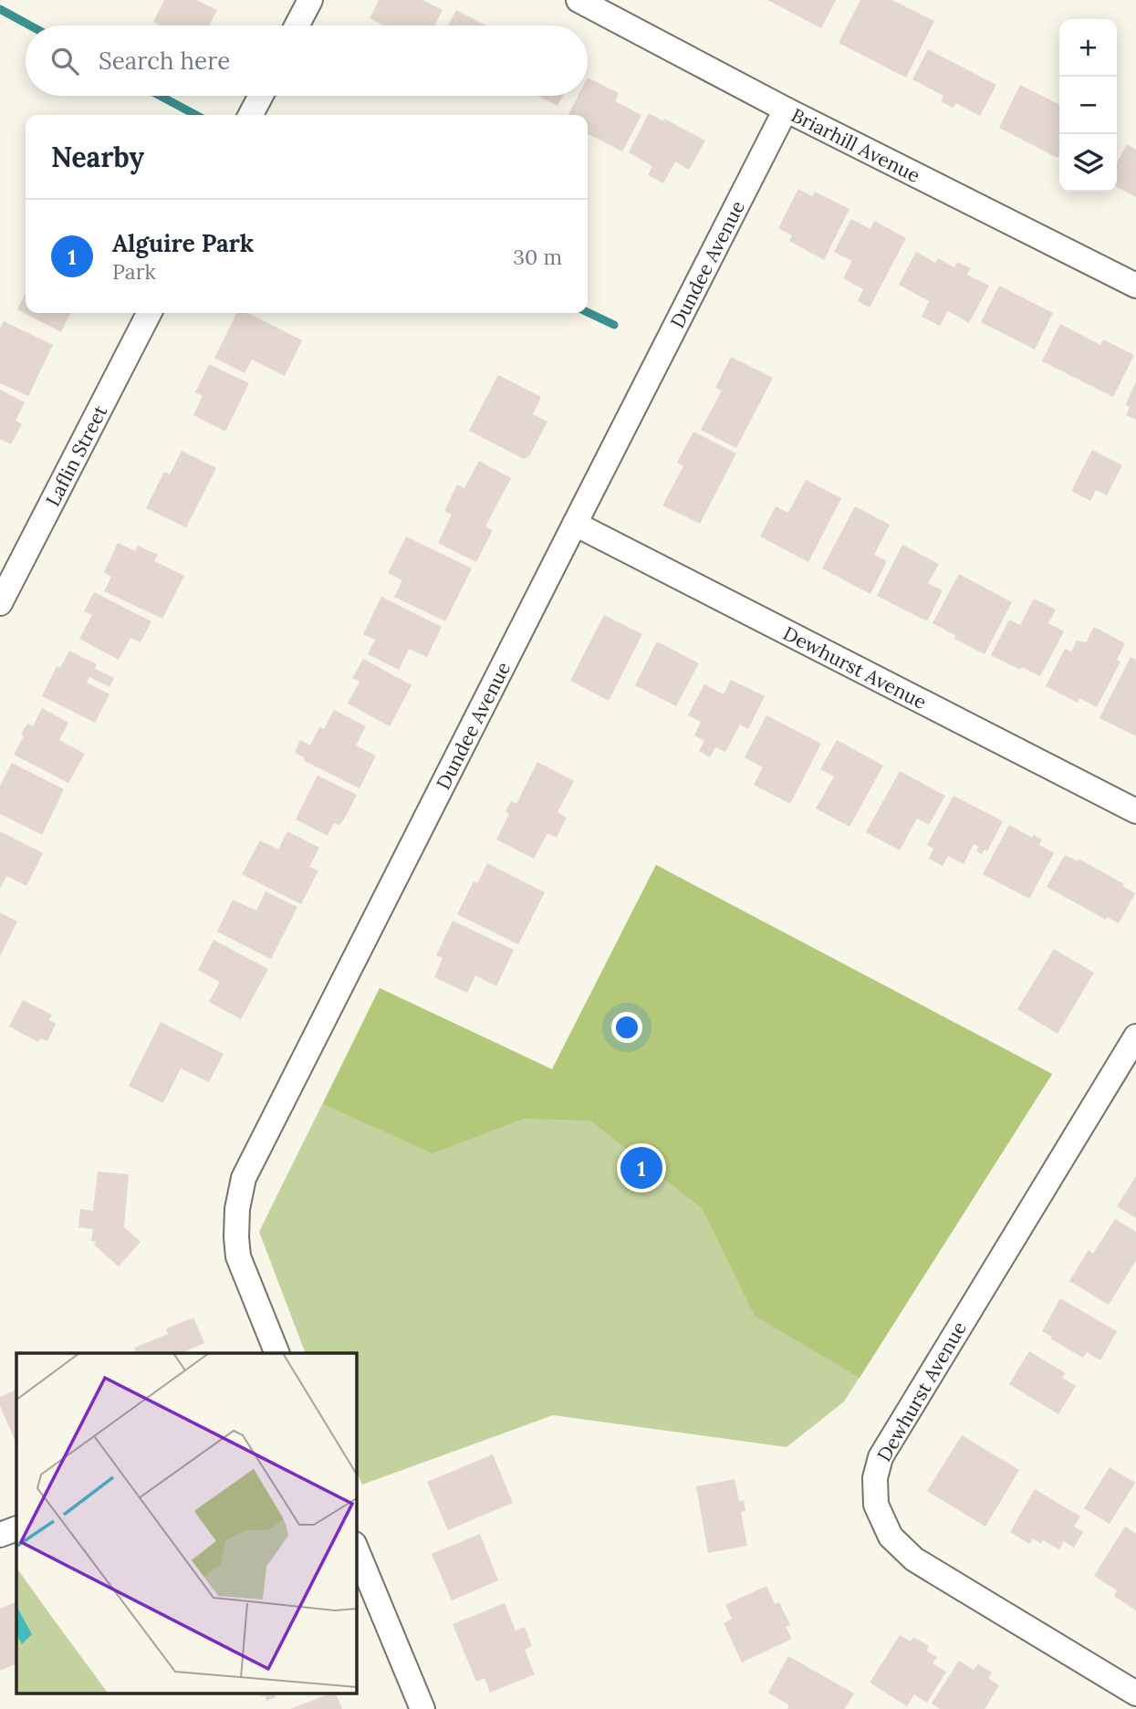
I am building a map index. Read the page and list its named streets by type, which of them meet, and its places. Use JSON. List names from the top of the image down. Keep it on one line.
{"streets":{"street":["Briarhill Avenue","Dundee Avenue","Laflin Street","Dewhurst Avenue"]},"crossings":[["Briarhill Avenue","Dundee Avenue"],["Dundee Avenue","Dewhurst Avenue"]],"page":{"map_buttons":["+","−"],"search":"Search here","heading":"Nearby","list":[{"mark":"1","name":"Alguire Park","note":"Park","value":"30 m"}],"pins":"1"}}
